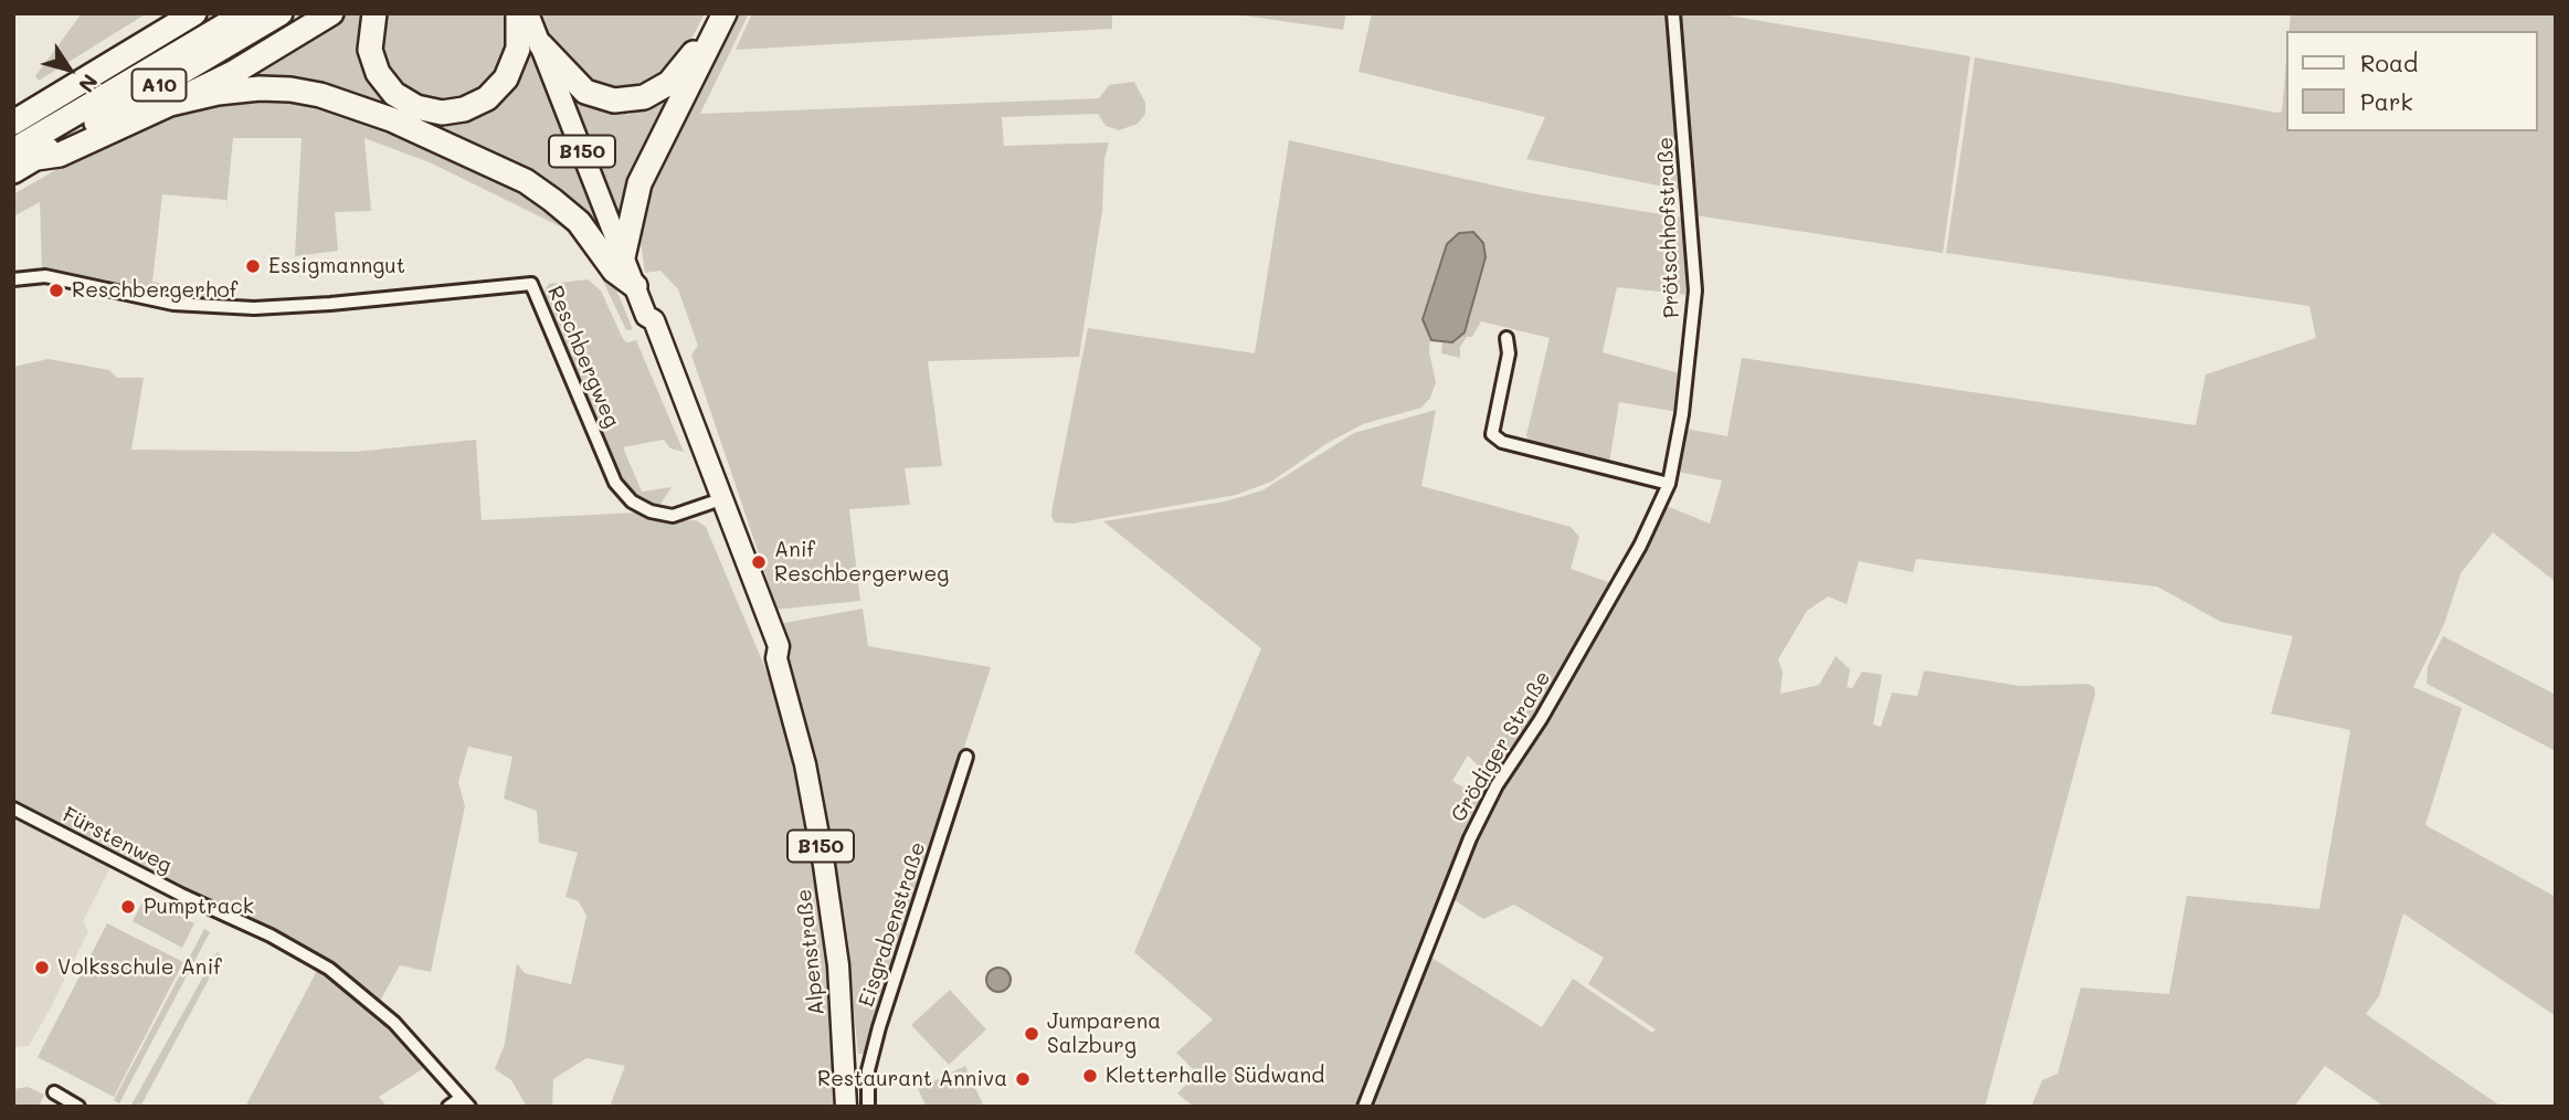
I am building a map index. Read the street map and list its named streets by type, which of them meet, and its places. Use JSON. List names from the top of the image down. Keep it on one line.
{"streets":{"highway":["A10"],"main road":["B150","Alpenstraße"],"street":["Prötschhofstraße","Reschbergweg","Grödiger Straße","Fürstenweg","Eisgrabenstraße"]},"crossings":[["Prötschhofstraße","Grödiger Straße"],["Reschbergweg","Alpenstraße"]],"places":["Essigmanngut","Reschbergerhof","Anif Reschbergerweg","Pumptrack","Volksschule Anif","Jumparena Salzburg","Kletterhalle Südwand","Restaurant Anniva"],"legend":["Road","Park"],"north":"bottom right"}
